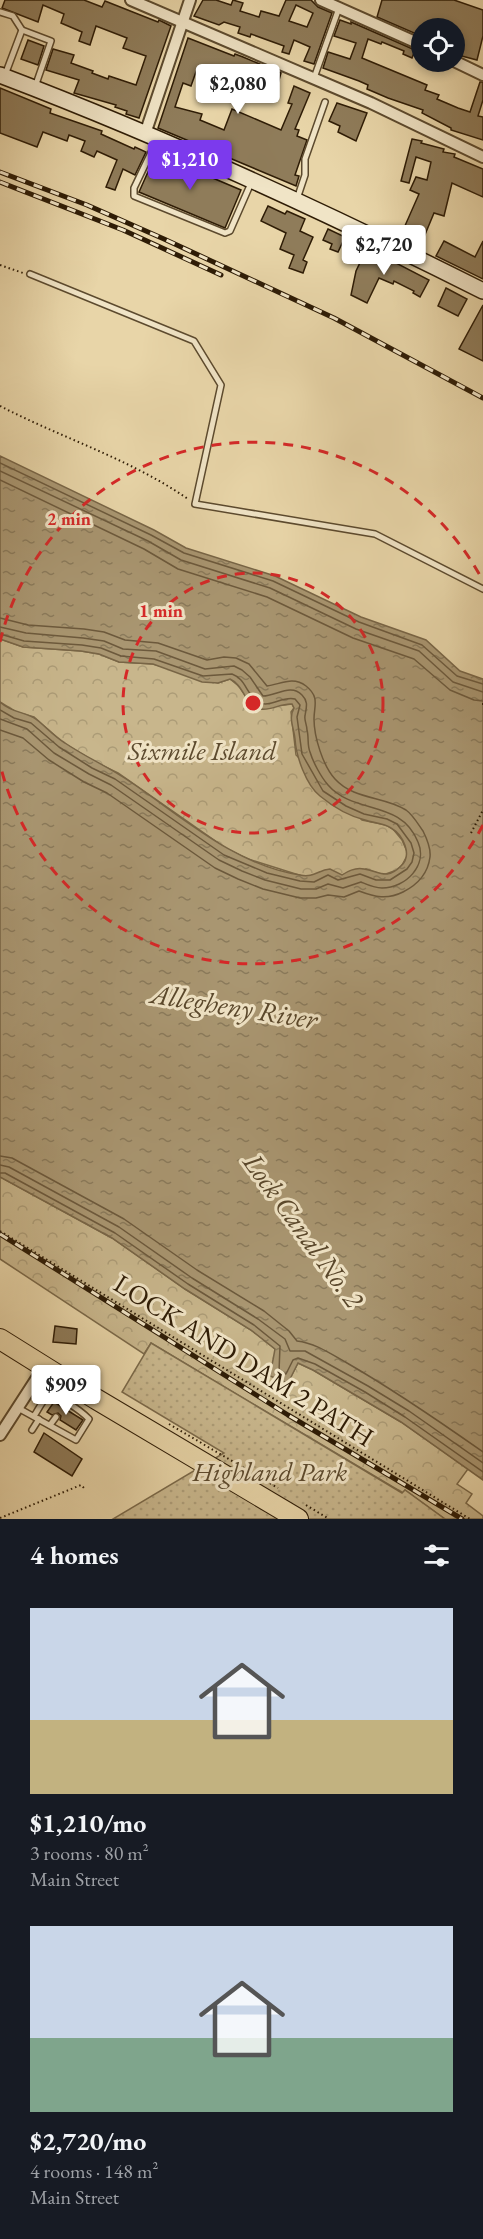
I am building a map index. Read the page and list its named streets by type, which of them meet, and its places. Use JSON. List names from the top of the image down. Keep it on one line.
{"streets":{"path":["LOCK AND DAM 2 PATH"]},"water":["Allegheny River","Lock Canal No. 2"],"parks":["Sixmile Island","Highland Park"],"page":{"price":["$2,080","$1,210","$2,720","$909"],"heading":"4 homes","list":[{"name":"$1,210/mo","note":"3 rooms · 80 m² · Main Street"},{"name":"$2,720/mo","note":"4 rooms · 148 m² · Main Street"}]},"rings":["2 min","1 min"]}
